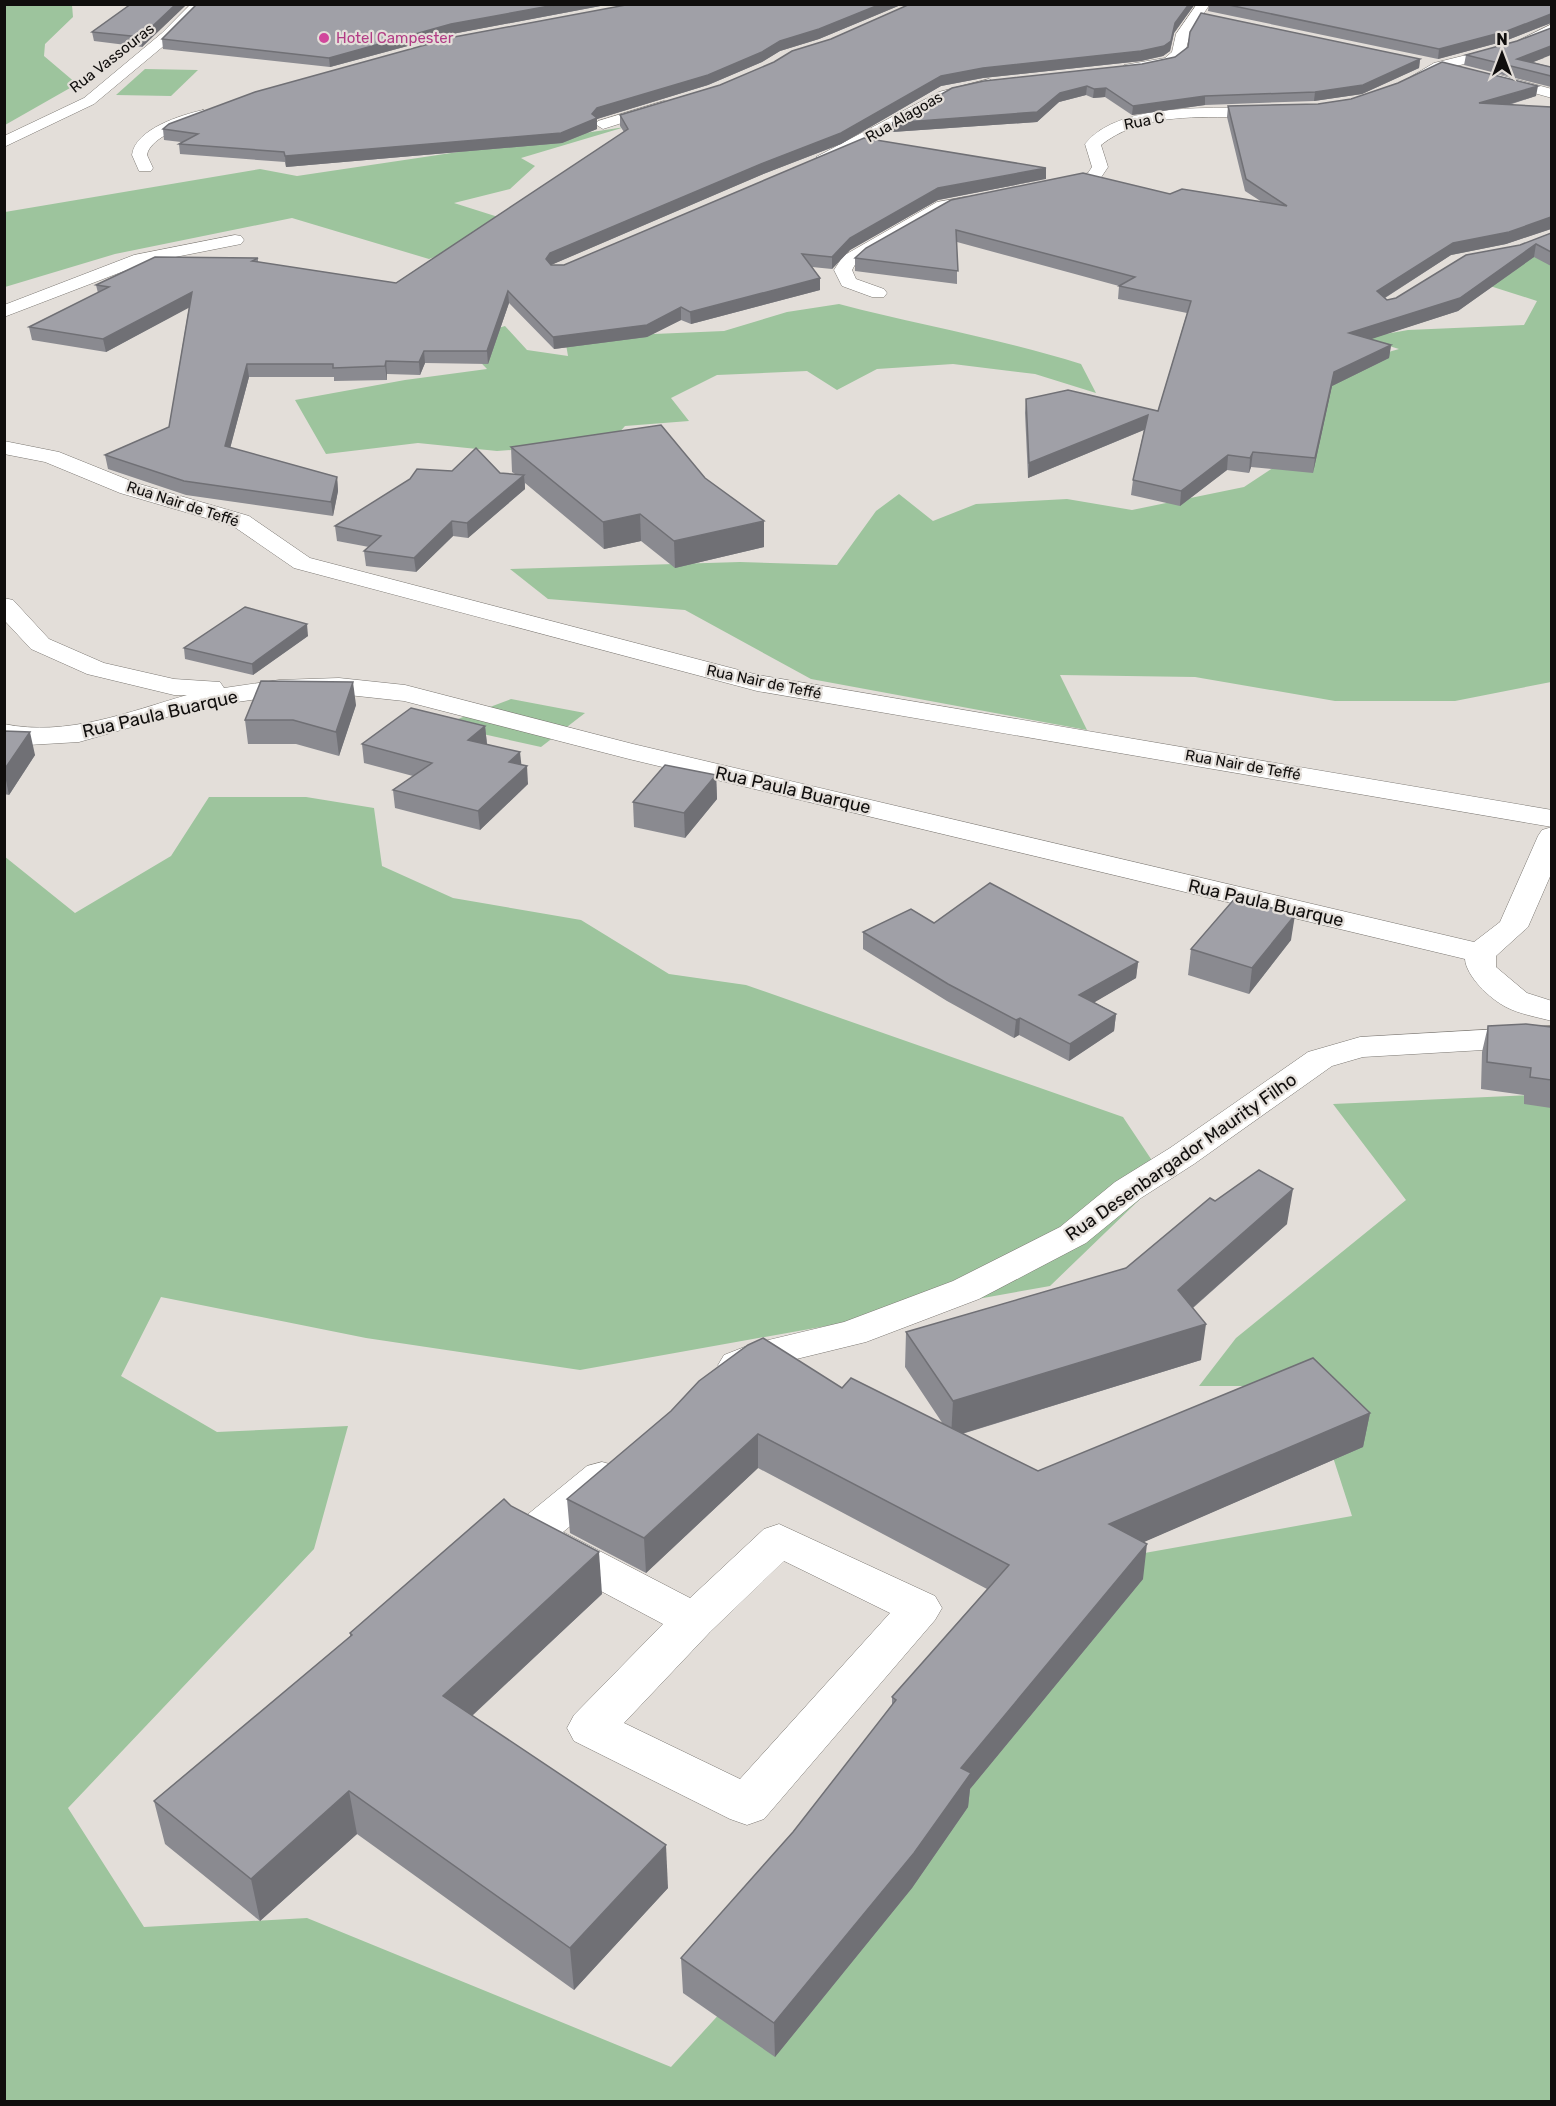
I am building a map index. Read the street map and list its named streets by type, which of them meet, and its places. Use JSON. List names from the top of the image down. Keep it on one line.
{"streets":{"street":["Rua Vassouras","Rua Alagoas","Rua C","Rua Nair de Teffé","Rua Paula Buarque","Rua Desenbargador Maurity Filho"]},"places":["Hotel Campester"],"north":"top"}
